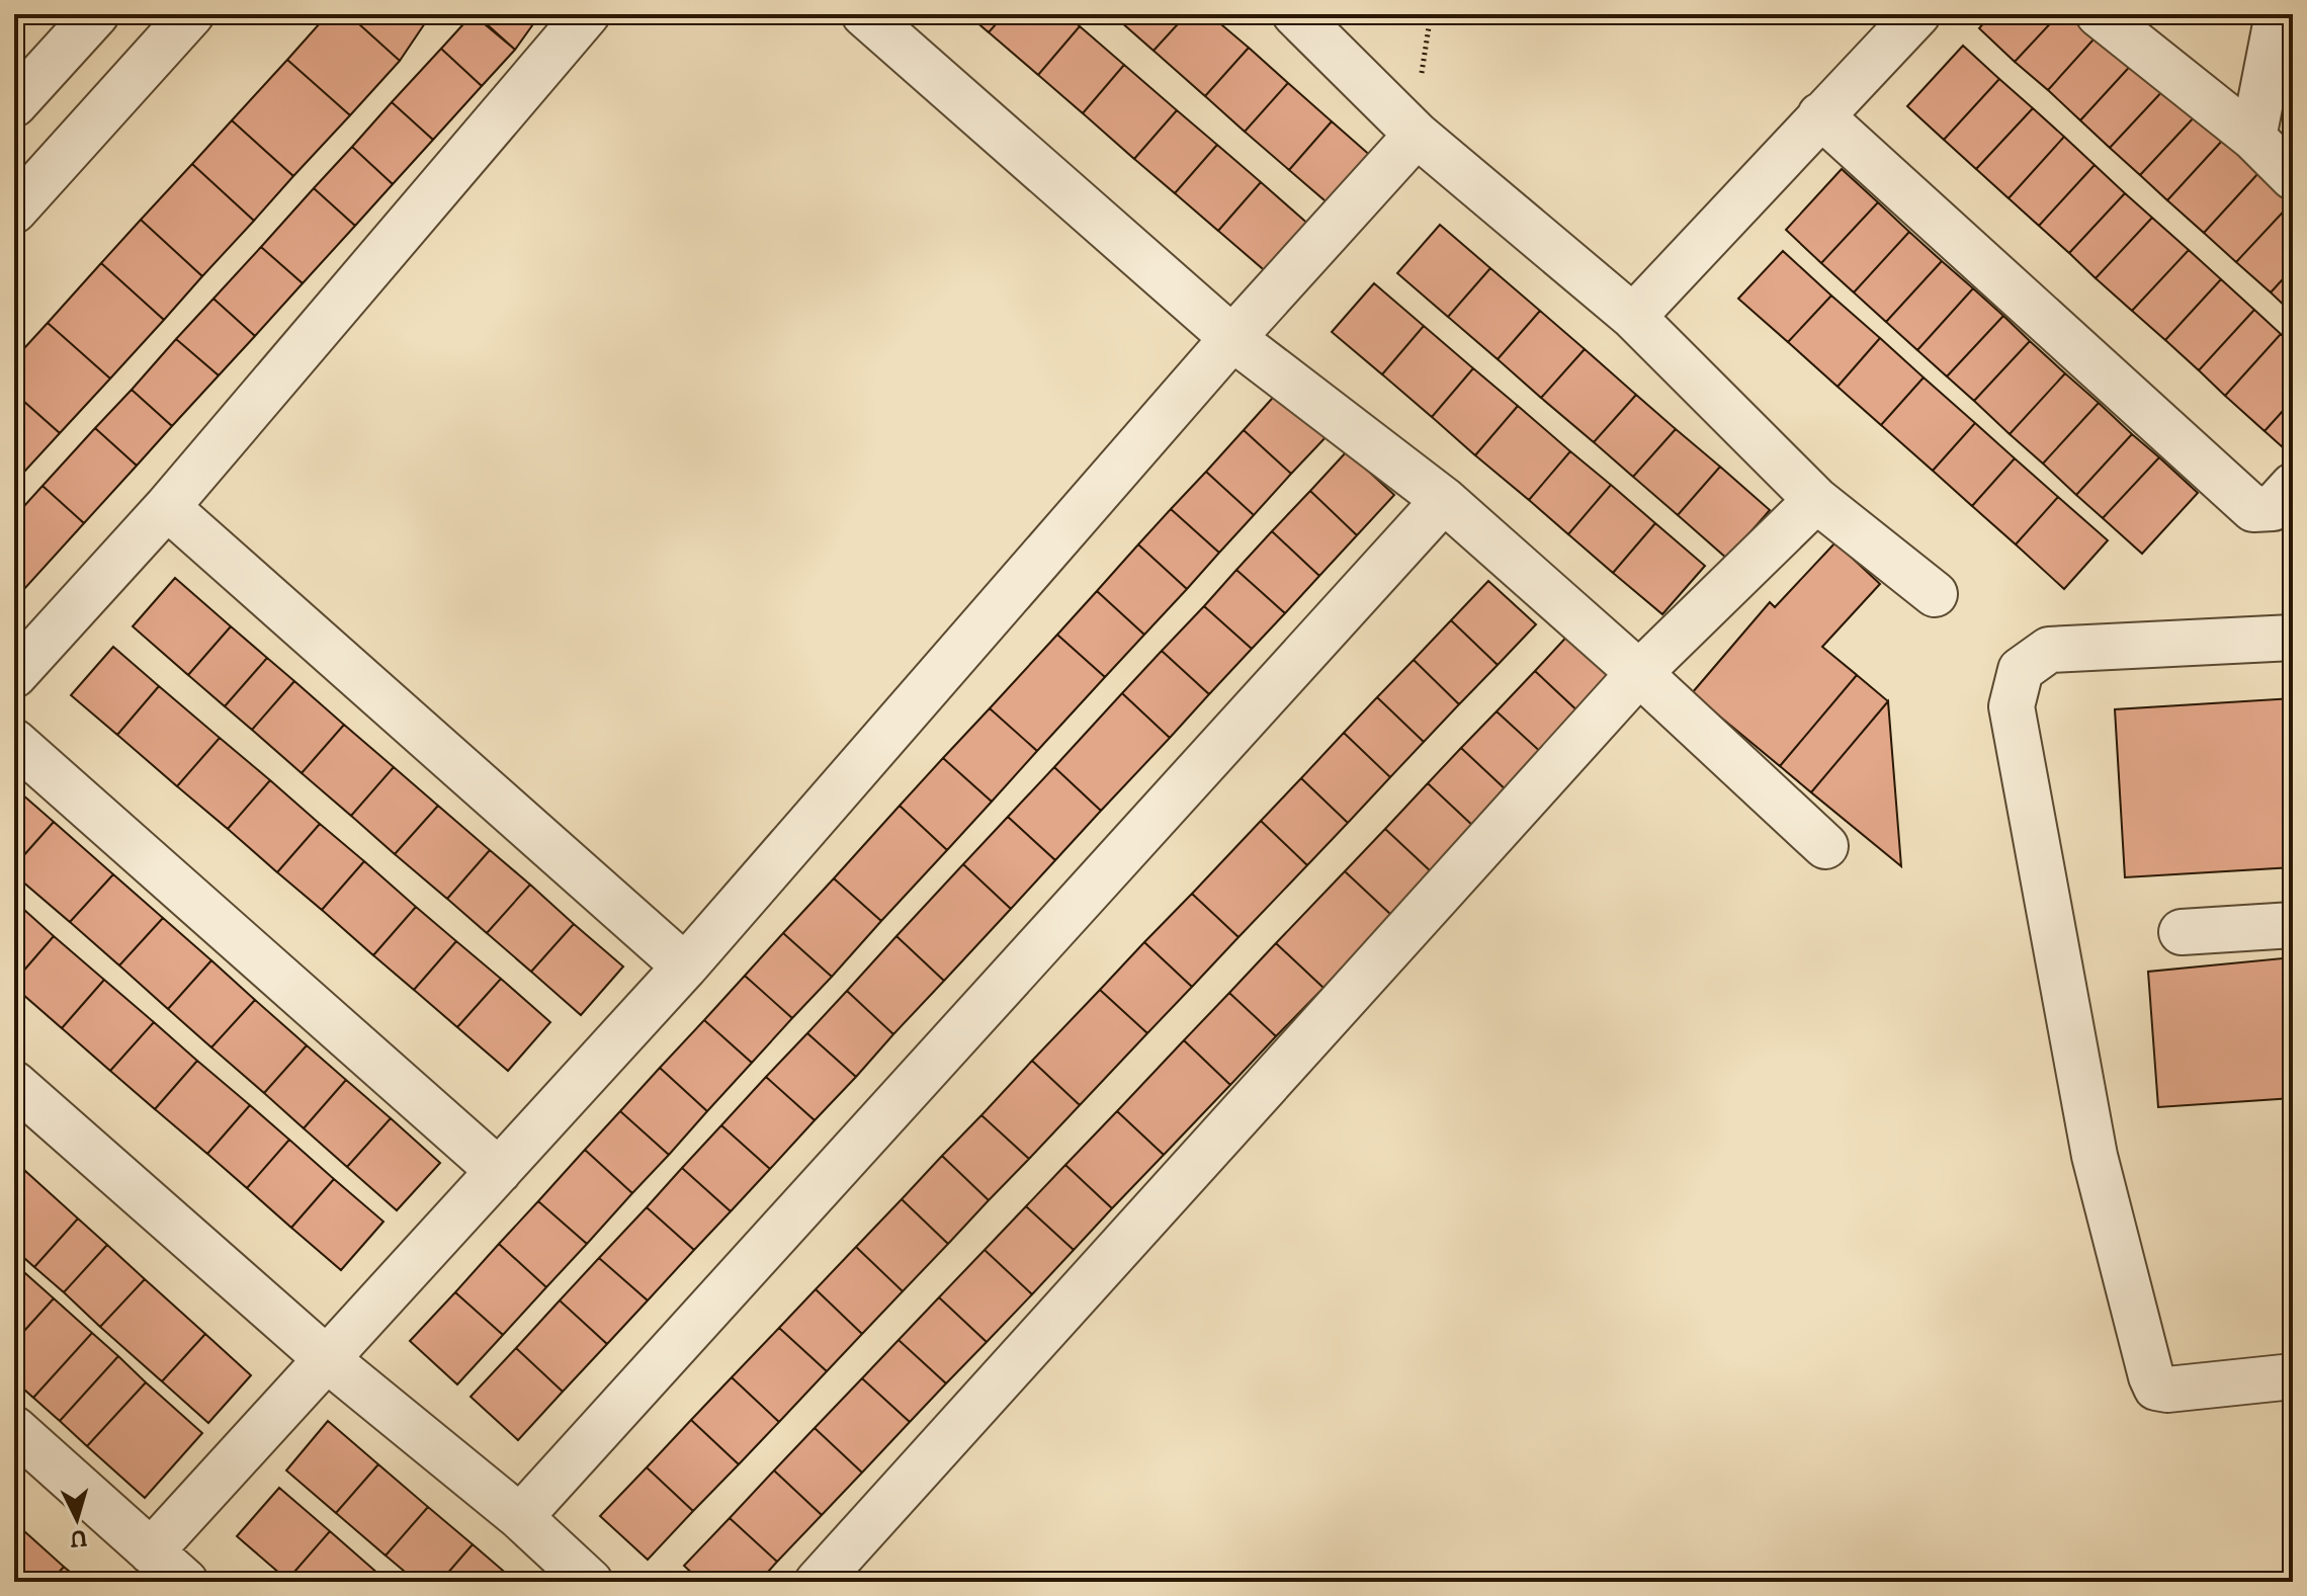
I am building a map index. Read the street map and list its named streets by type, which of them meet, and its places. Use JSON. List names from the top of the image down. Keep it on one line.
{"north":"bottom"}
